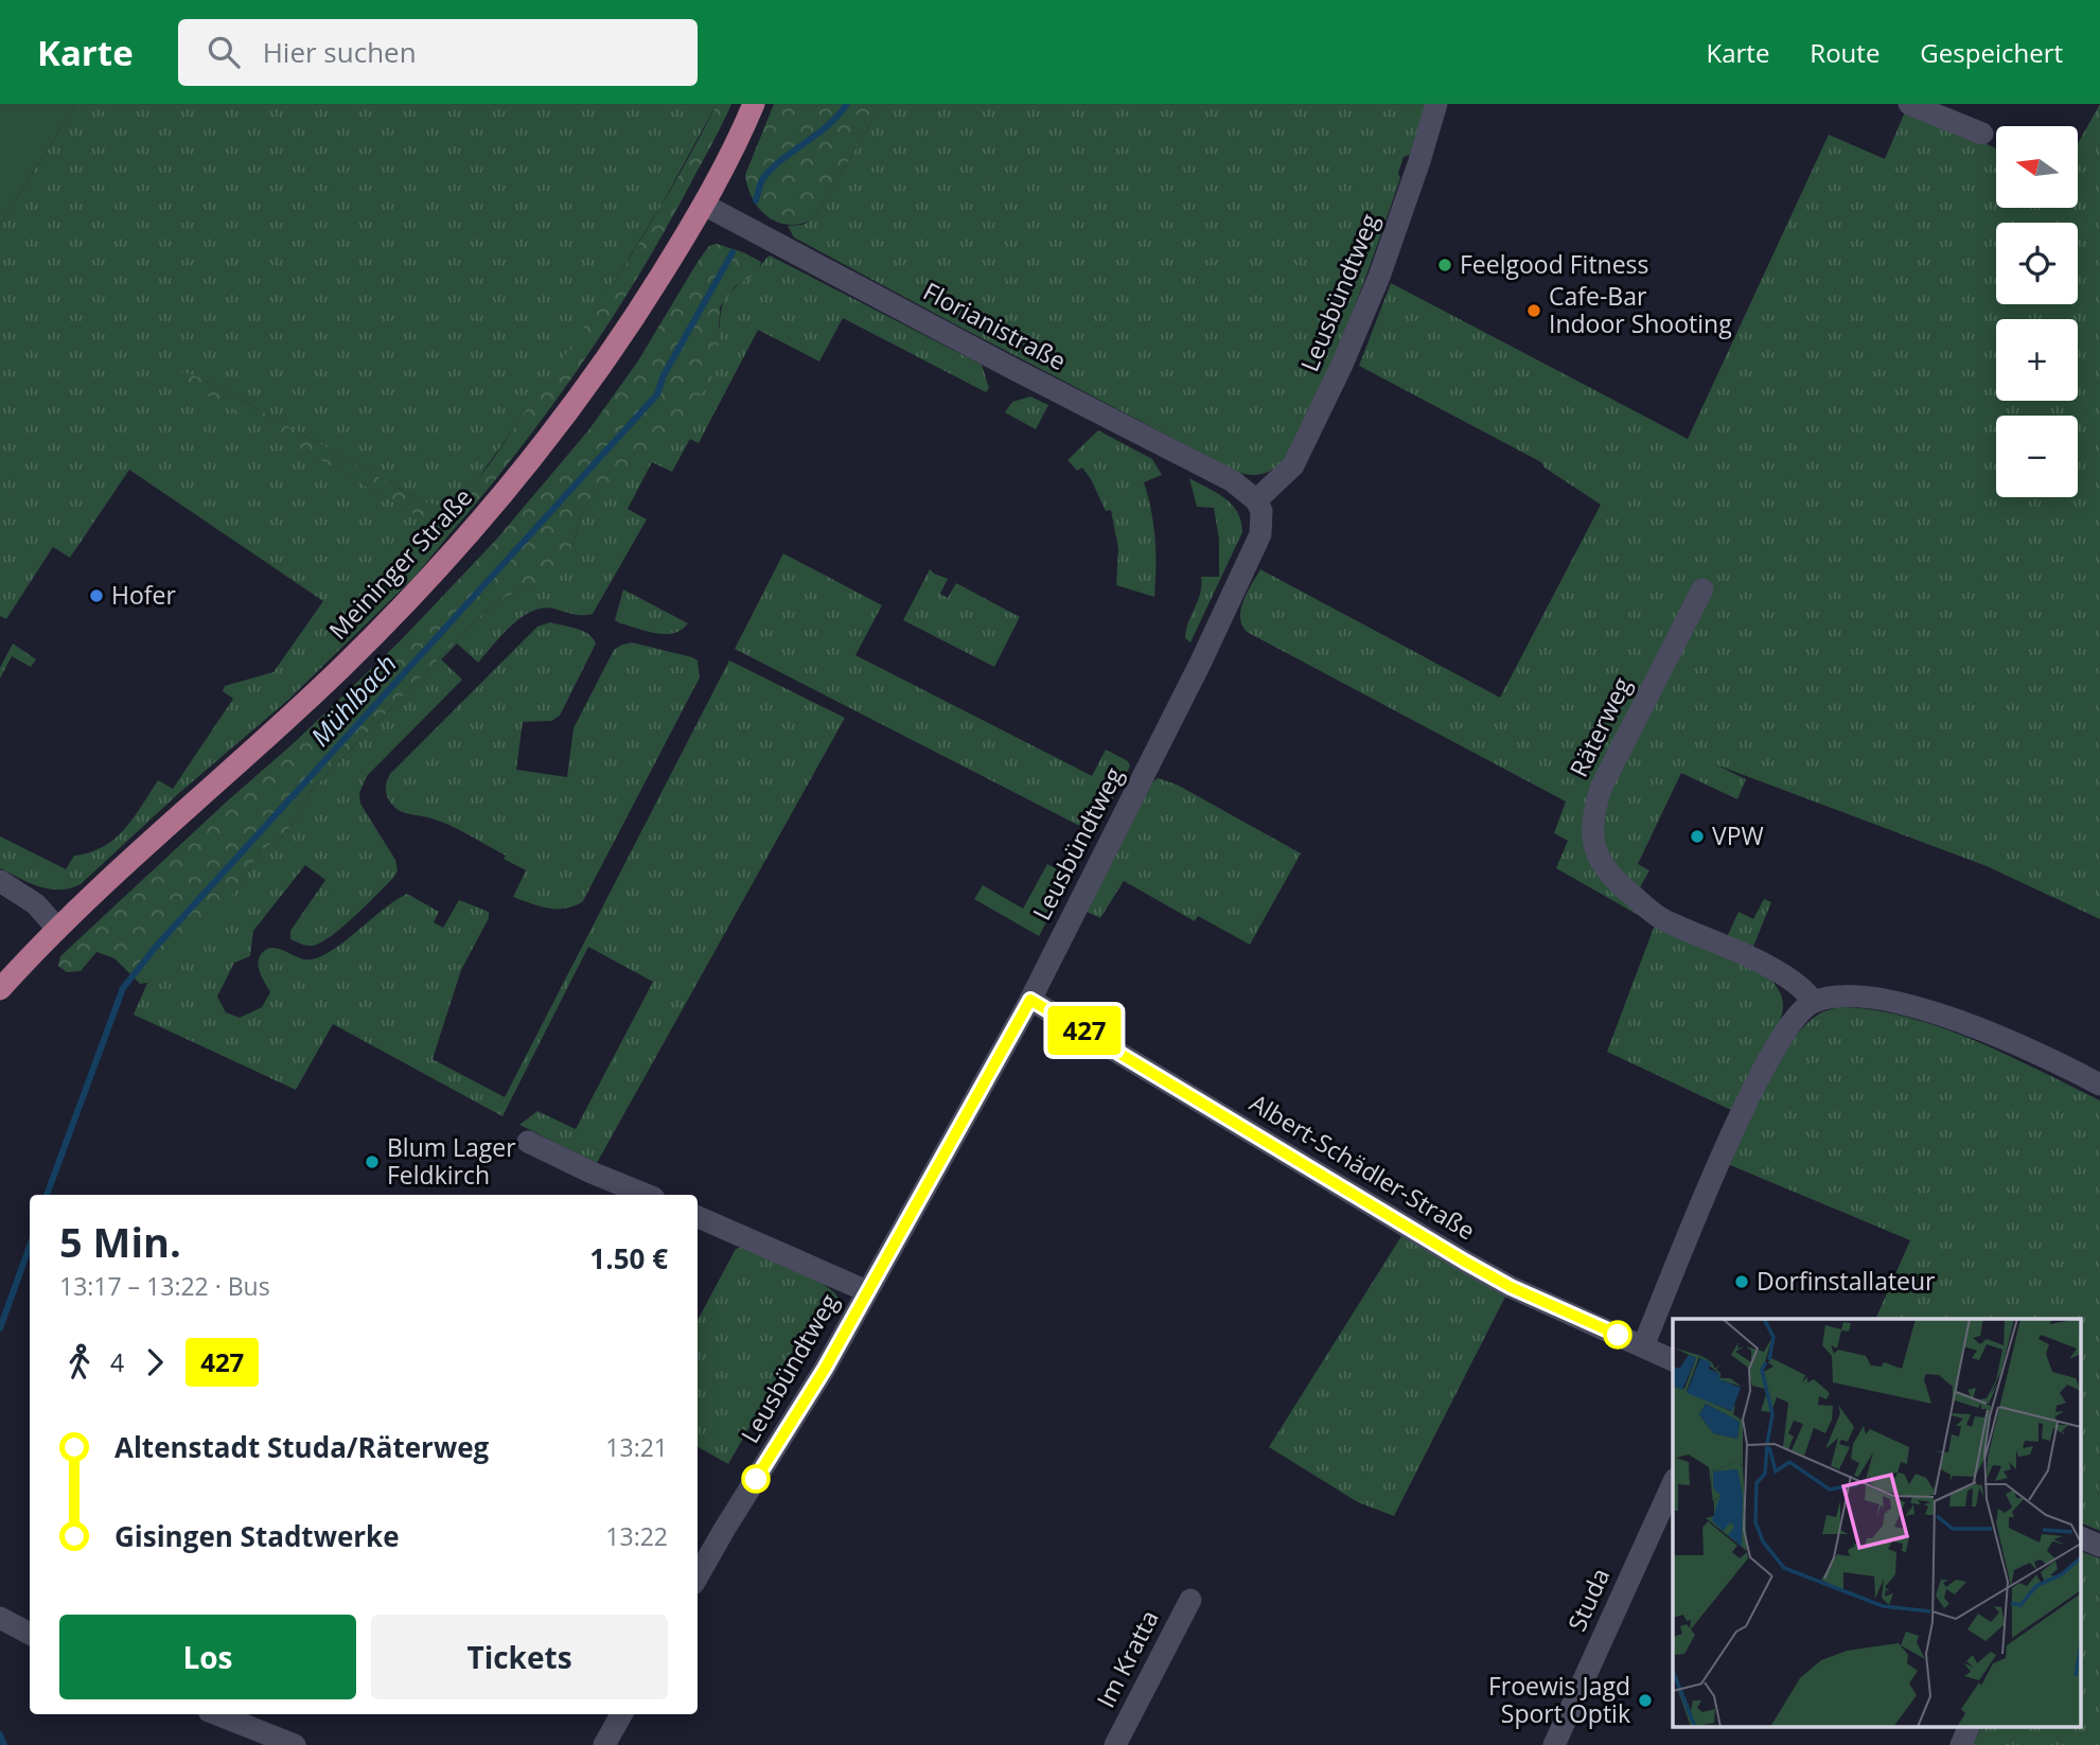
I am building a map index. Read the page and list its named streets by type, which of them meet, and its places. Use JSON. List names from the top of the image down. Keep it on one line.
{"streets":{"main road":["Meininger Straße"],"street":["Leusbündtweg","Florianistraße","Räterweg","Albert-Schädler-Straße","Studa","Im Kratta"]},"crossings":[["Leusbündtweg","Florianistraße"],["Leusbündtweg","Albert-Schädler-Straße"],["Florianistraße","Meininger Straße"]],"water":["Mühlbach"],"places":["Feelgood Fitness","Cafe-Bar Indoor Shooting","Hofer","VPW","Blum Lager Feldkirch","Dorfinstallateur","Froewis Jagd Sport Optik"],"lines":["bus line 427"],"north":"left","page":{"header":"Karte","search":"Hier suchen","nav":["Karte","Route","Gespeichert"],"on_map":"427","map_buttons":["+","−"],"heading":["5 Min.","13:17 – 13:22 · Bus","1.50 €"],"legs":["4","427"],"list":[{"name":"Altenstadt Studa/Räterweg","value":"13:21"},{"name":"Gisingen Stadtwerke","value":"13:22"}],"buttons":["Los","Tickets"]}}
